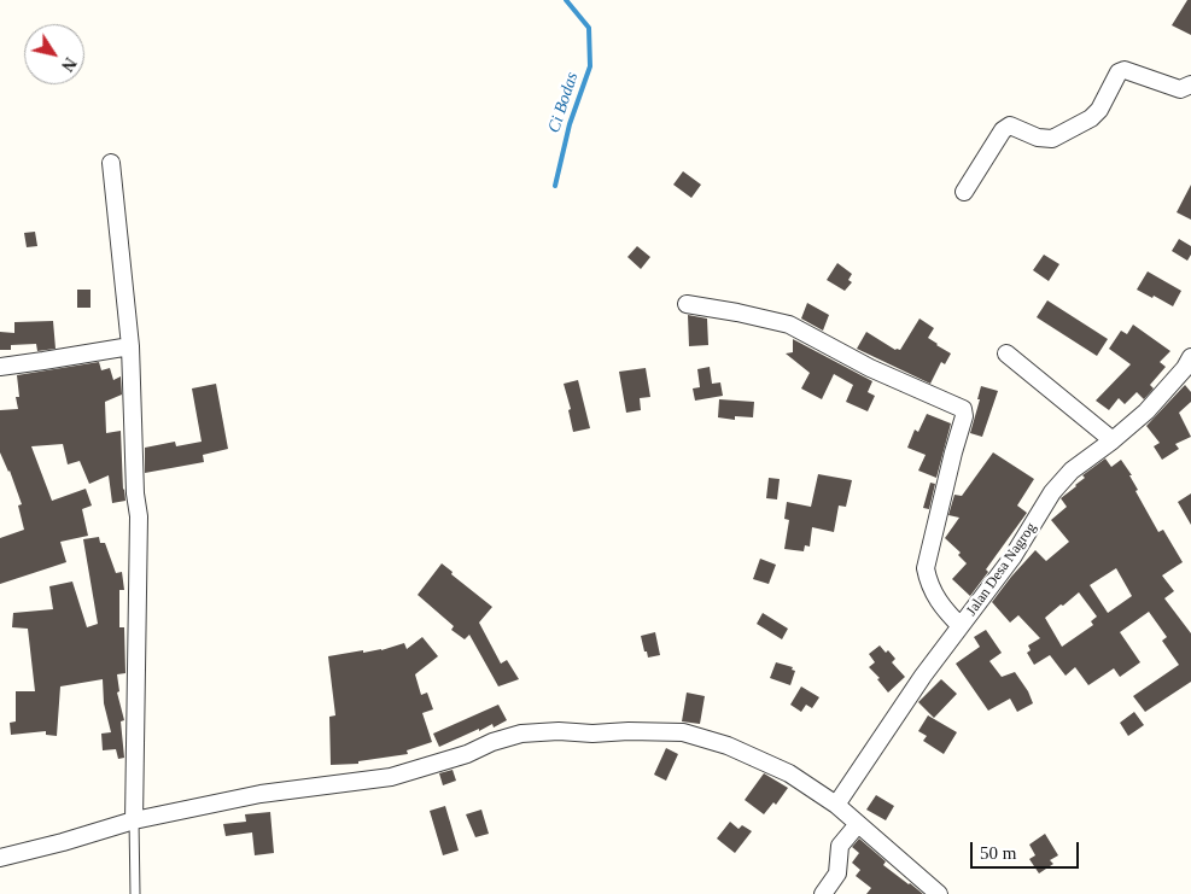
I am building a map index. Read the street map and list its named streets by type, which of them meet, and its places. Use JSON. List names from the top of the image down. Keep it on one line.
{"streets":{"street":["Jalan Desa Nagrog"]},"water":["Ci Bodas"],"scale_bar":"50 m","north":"bottom right"}
